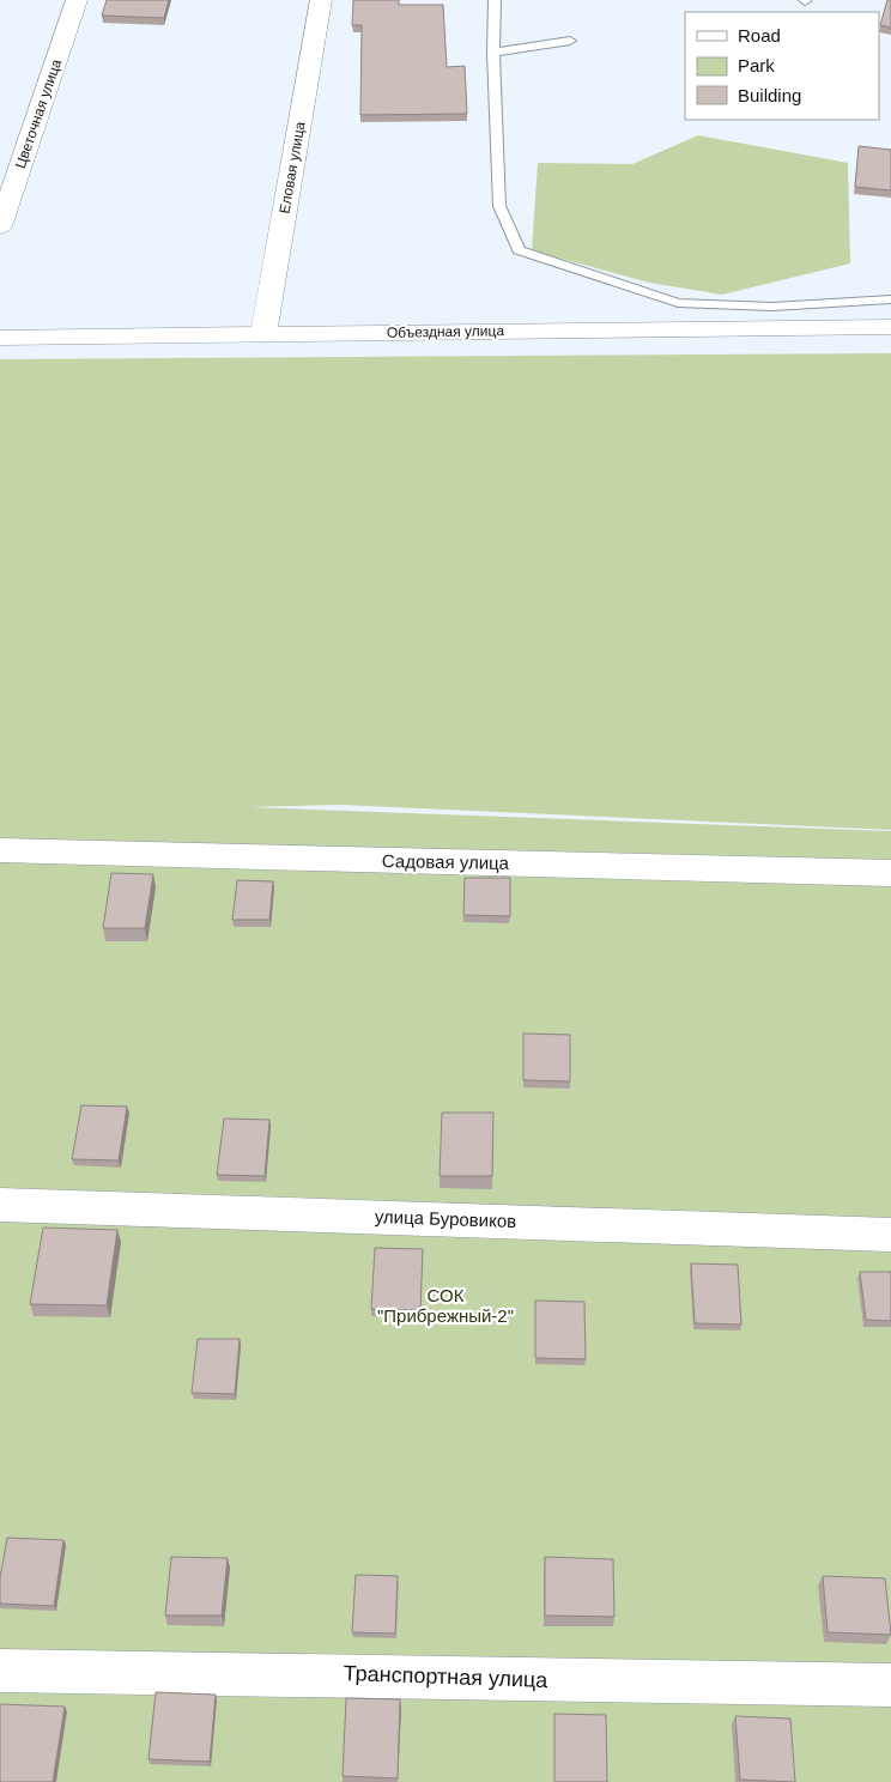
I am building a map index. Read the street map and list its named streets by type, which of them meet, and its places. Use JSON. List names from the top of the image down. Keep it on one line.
{"streets":{"street":["Цветочная улица","Еловая улица","Объездная улица","Садовая улица","улица Буровиков","Транспортная улица"]},"crossings":[["Еловая улица","Объездная улица"]],"parks":["СОК \"Прибрежный-2\""],"legend":["Road","Park","Building"]}
